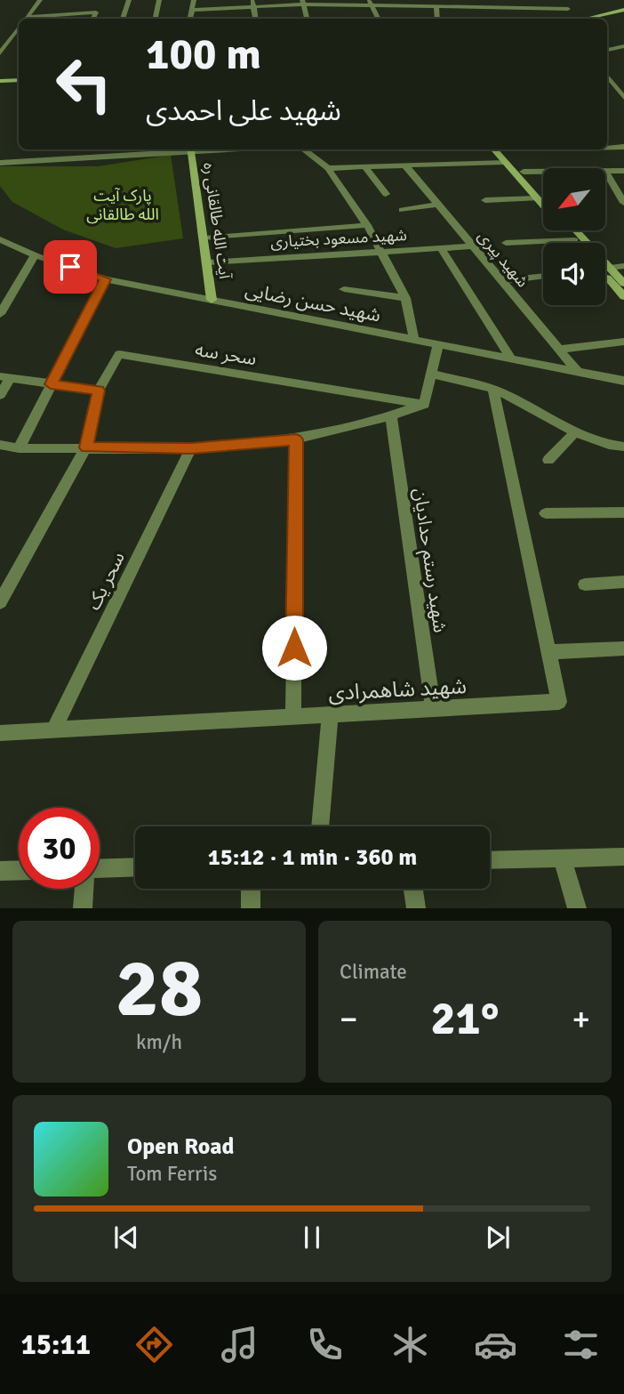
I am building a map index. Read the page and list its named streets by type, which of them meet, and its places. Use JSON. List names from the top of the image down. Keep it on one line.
{"streets":{"main road":["آیت الله طالقانی ره"],"street":["شهید مسعود بختیاری","شهید پیری","شهید حسن رضایی","سحر سه","شهید رستم حدادیان","سحر یک","شهید شاهمرادی"]},"crossings":[["آیت الله طالقانی ره","شهید مسعود بختیاری"],["آیت الله طالقانی ره","شهید حسن رضایی"],["شهید مسعود بختیاری","شهید پیری"],["شهید پیری","شهید حسن رضایی"],["شهید رستم حدادیان","شهید شاهمرادی"],["سحر یک","شهید شاهمرادی"]],"parks":["پارک آیت الله طالقانی"],"north":"bottom left","page":{"turn":["100 m","شهید علی احمدی"],"limit":"30","trip":"15:12 · 1 min · 360 m","tile":[["28","km/h"],"Climate"],"heat":["−","21°","+"],"song":["Open Road","Tom Ferris"],"tabs":"15:11"}}
